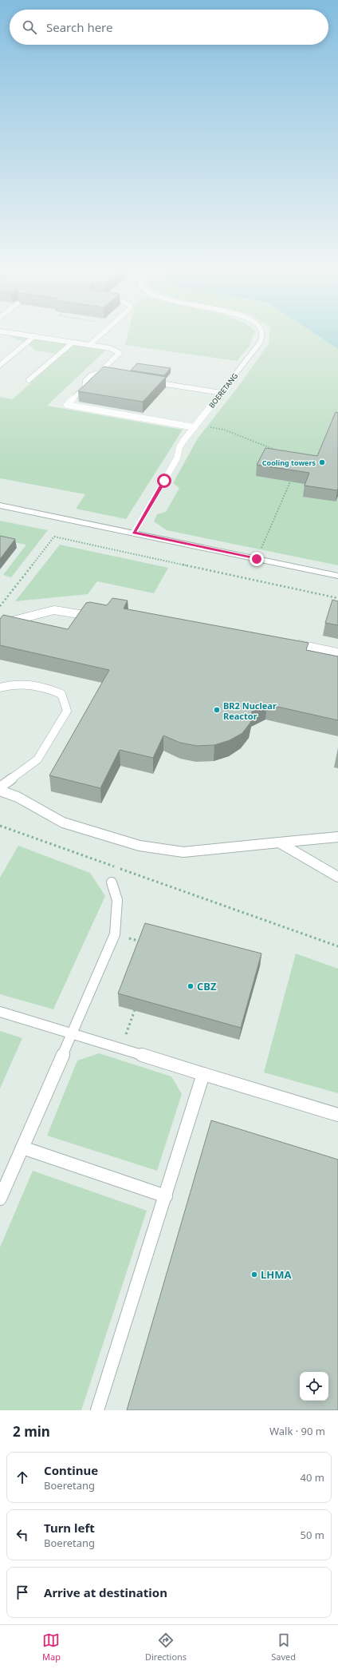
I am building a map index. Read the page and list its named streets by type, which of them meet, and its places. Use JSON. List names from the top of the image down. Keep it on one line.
{"streets":{"lane":["BOERETANG"]},"places":["Cooling towers","BR2 Nuclear Reactor","CBZ","LHMA"],"page":{"search":"Search here","heading":["2 min","Walk · 90 m"],"list":[["Continue","Boeretang","40 m"],["Turn left","Boeretang","50 m"],"Arrive at destination"],"nav":["Map","Directions","Saved"]}}
